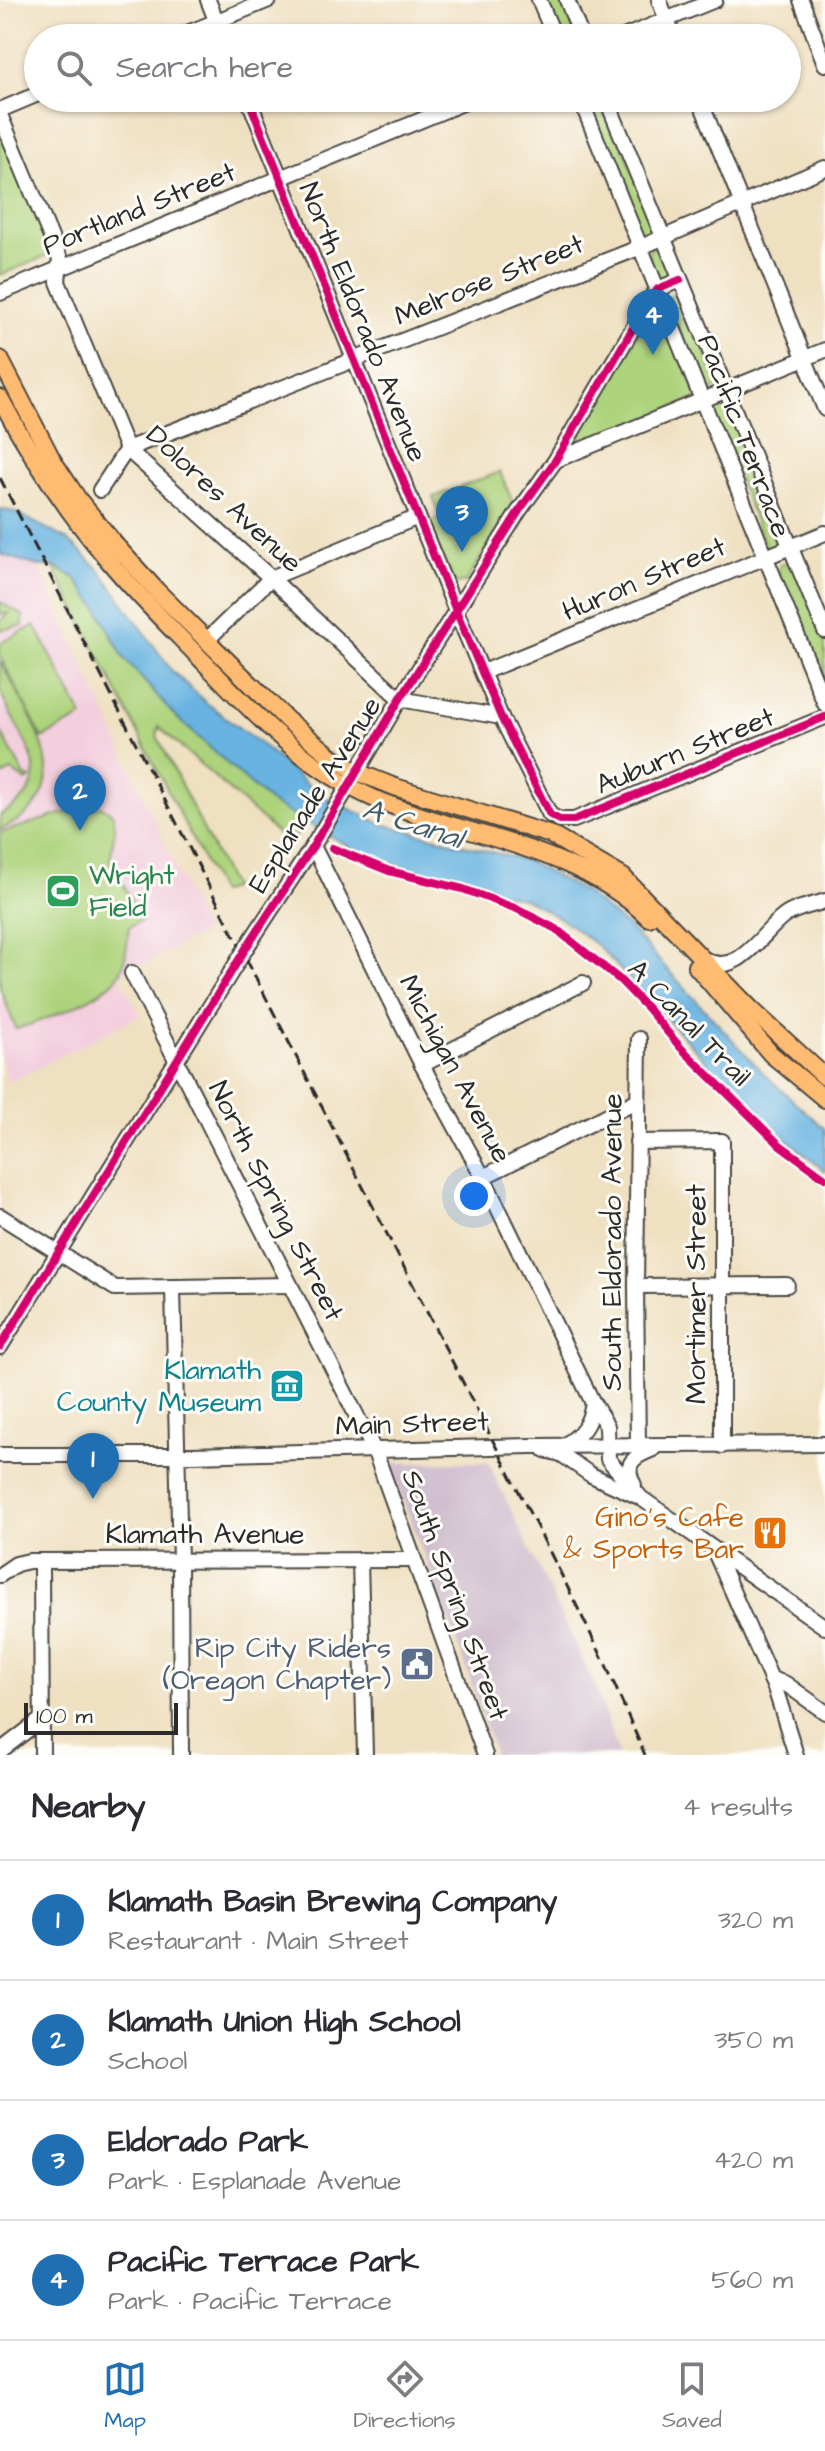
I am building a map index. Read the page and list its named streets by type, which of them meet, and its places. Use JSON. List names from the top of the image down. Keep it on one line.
{"streets":{"street":["Portland Street","Melrose Street","North Eldorado Avenue","Pacific Terrace","Dolores Avenue","Huron Street","Auburn Street","Esplanade Avenue","Michigan Avenue","North Spring Street","South Eldorado Avenue","Mortimer Street","Main Street","Klamath Avenue","South Spring Street"],"cycle path":["A Canal Trail"]},"crossings":[["Portland Street","North Eldorado Avenue"],["Portland Street","Dolores Avenue"],["Melrose Street","North Eldorado Avenue"],["Melrose Street","Pacific Terrace"],["Melrose Street","Dolores Avenue"],["North Eldorado Avenue","Huron Street"],["North Eldorado Avenue","Auburn Street"],["North Eldorado Avenue","Esplanade Avenue"],["Pacific Terrace","Huron Street"],["Pacific Terrace","Esplanade Avenue"],["Dolores Avenue","Esplanade Avenue"],["Esplanade Avenue","Michigan Avenue"],["Esplanade Avenue","North Spring Street"],["Michigan Avenue","Main Street"],["North Spring Street","Main Street"],["North Spring Street","South Spring Street"],["South Eldorado Avenue","Mortimer Street"],["South Eldorado Avenue","Main Street"],["Mortimer Street","Main Street"],["Main Street","South Spring Street"],["Klamath Avenue","South Spring Street"]],"water":["A Canal"],"places":{"sports":["Wright Field"],"museum":["Klamath County Museum"],"restaurant":["Gino's Cafe & Sports Bar"],"public building":["Rip City Riders (Oregon Chapter)"]},"scale_bar":"100 m","page":{"search":"Search here","pins":["4","3","2","1"],"scale":"100 m","heading":["Nearby","4 results"],"list":[{"mark":"1","name":"Klamath Basin Brewing Company","note":"Restaurant · Main Street","value":"320 m"},{"mark":"2","name":"Klamath Union High School","note":"School","value":"350 m"},{"mark":"3","name":"Eldorado Park","note":"Park · Esplanade Avenue","value":"420 m"},{"mark":"4","name":"Pacific Terrace Park","note":"Park · Pacific Terrace","value":"560 m"}],"nav":["Map","Directions","Saved"]}}
